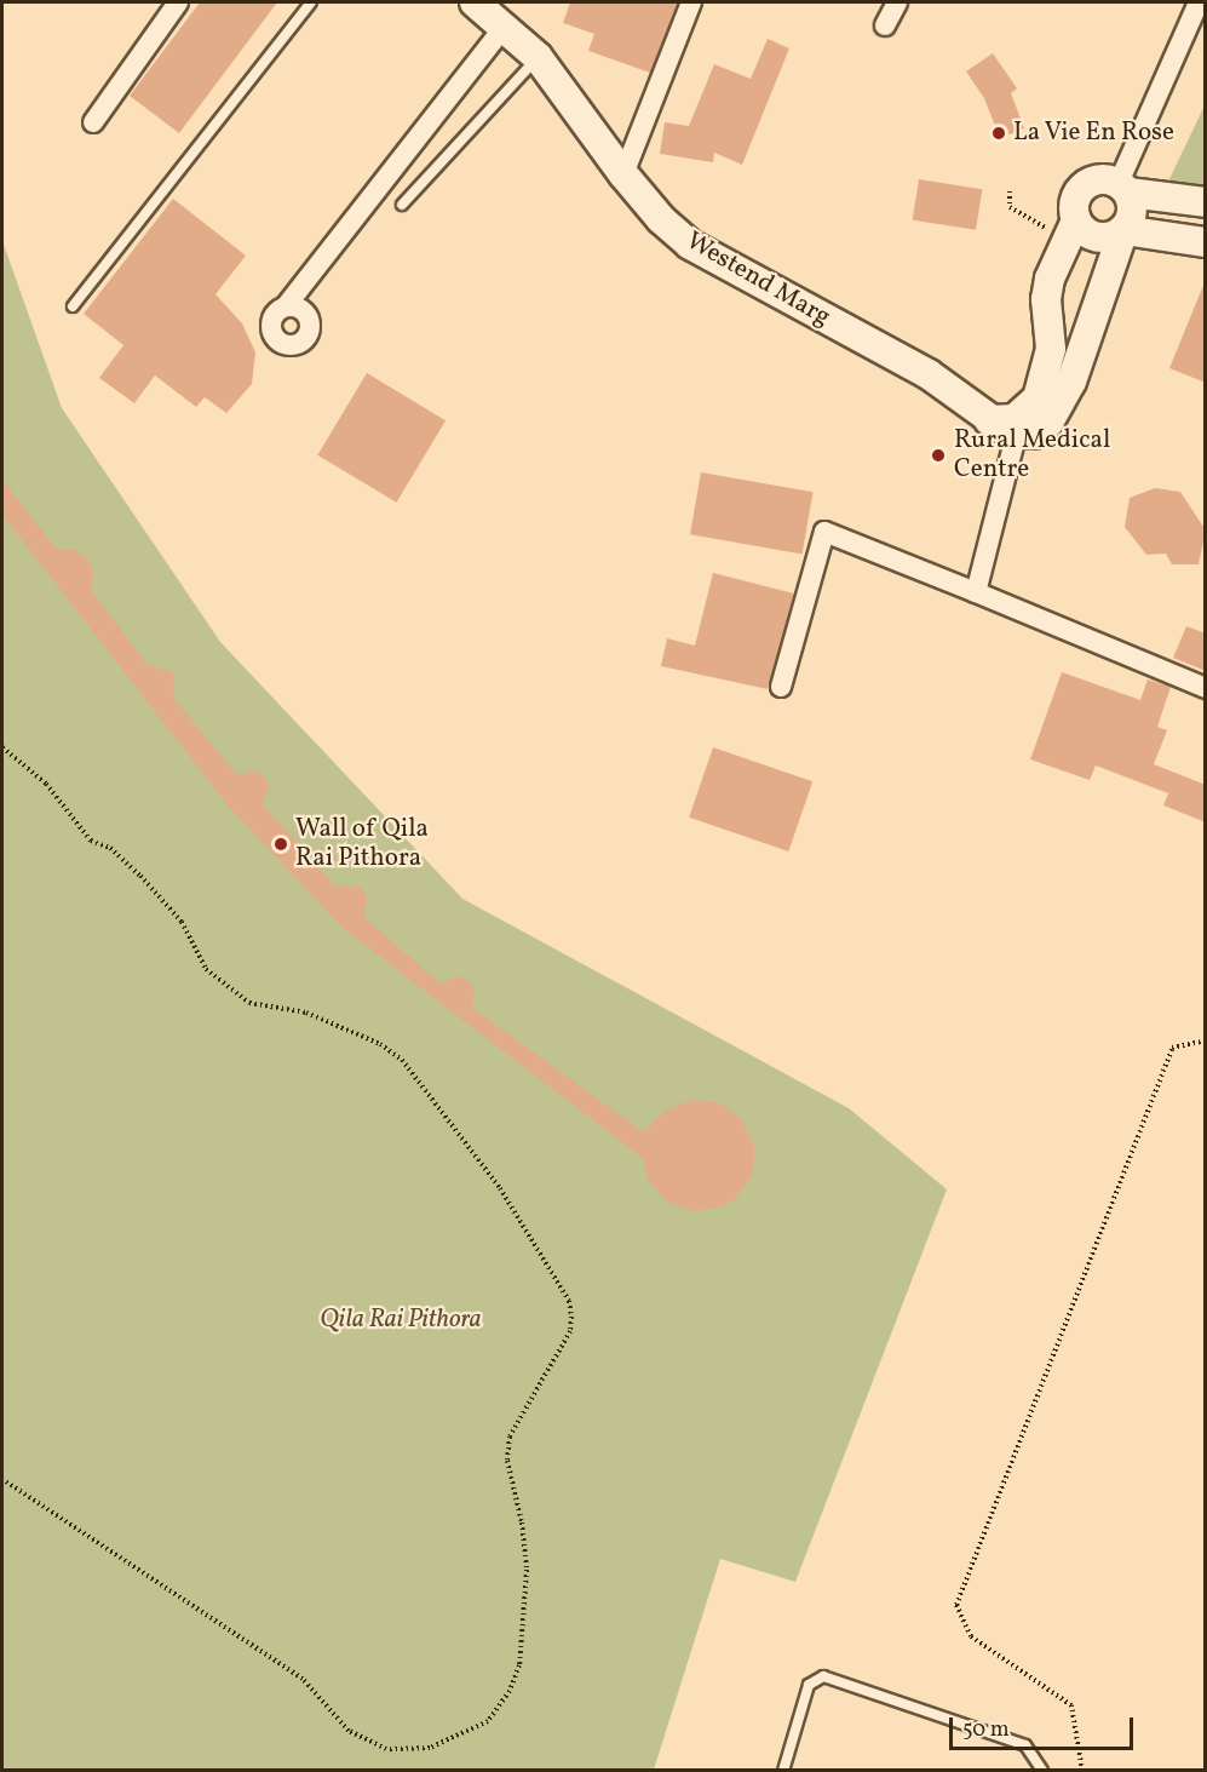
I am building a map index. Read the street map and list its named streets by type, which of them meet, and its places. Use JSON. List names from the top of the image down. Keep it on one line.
{"streets":{"street":["Westend Marg"]},"parks":["Qila Rai Pithora"],"places":["La Vie En Rose","Rural Medical Centre","Wall of Qila Rai Pithora"],"scale_bar":"50 m"}
